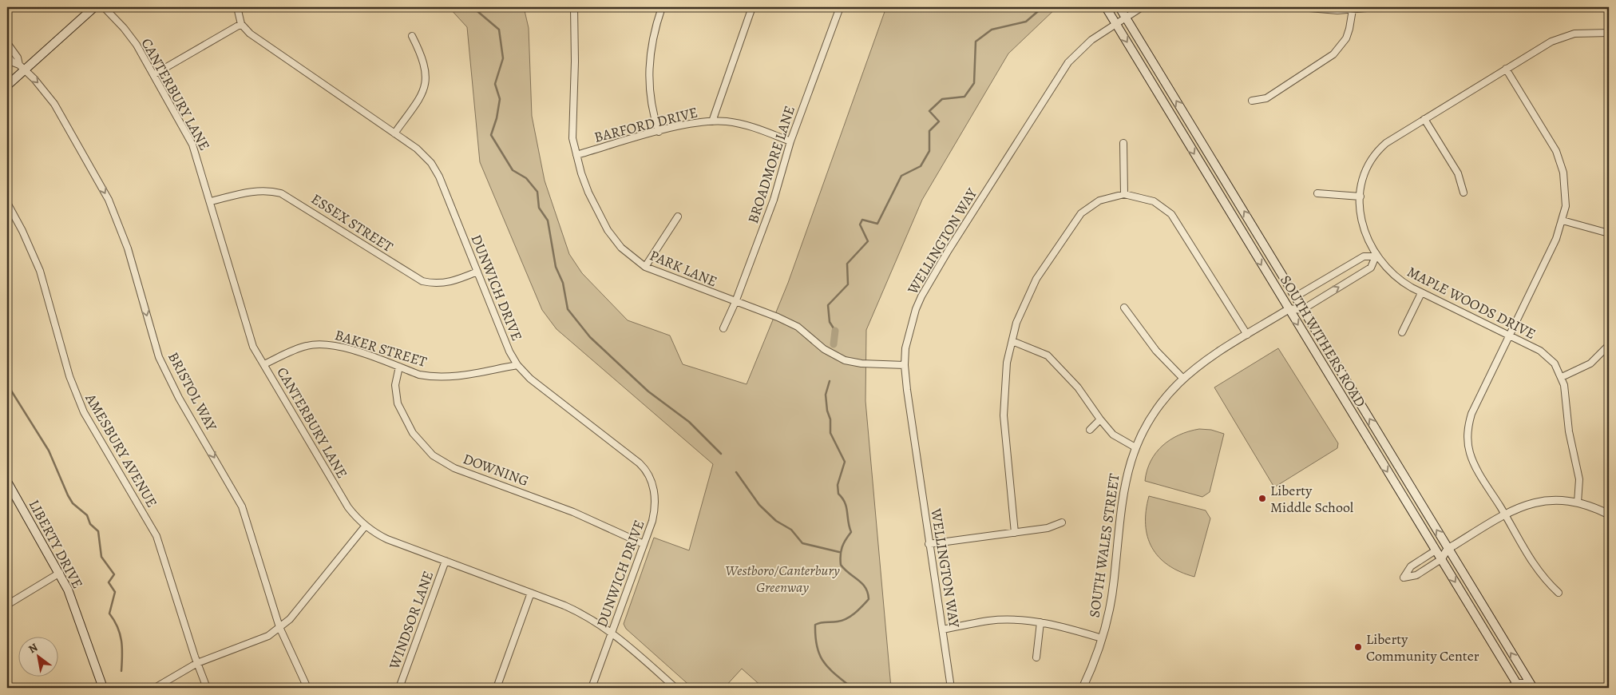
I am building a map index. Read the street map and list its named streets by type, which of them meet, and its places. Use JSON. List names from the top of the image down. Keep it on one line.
{"streets":{"main road":["SOUTH WITHERS ROAD","LIBERTY DRIVE"],"street":["CANTERBURY LANE","BARFORD DRIVE","BROADMORE LANE","ESSEX STREET","WELLINGTON WAY","PARK LANE","DUNWICH DRIVE","MAPLE WOODS DRIVE","BAKER STREET","BRISTOL WAY","AMESBURY AVENUE","DOWNING","SOUTH WALES STREET","WINDSOR LANE"]},"crossings":[["CANTERBURY LANE","ESSEX STREET"],["CANTERBURY LANE","DUNWICH DRIVE"],["CANTERBURY LANE","BAKER STREET"],["CANTERBURY LANE","WINDSOR LANE"],["BARFORD DRIVE","BROADMORE LANE"],["BARFORD DRIVE","PARK LANE"],["BROADMORE LANE","PARK LANE"],["ESSEX STREET","DUNWICH DRIVE"],["WELLINGTON WAY","PARK LANE"],["WELLINGTON WAY","SOUTH WITHERS ROAD"],["DUNWICH DRIVE","BAKER STREET"],["DUNWICH DRIVE","DOWNING"],["SOUTH WITHERS ROAD","SOUTH WALES STREET"],["BAKER STREET","DOWNING"]],"one_way":["BRISTOL WAY"],"parks":["Westboro/Canterbury Greenway"],"places":["Liberty Middle School","Liberty Community Center"],"north":"top left"}
